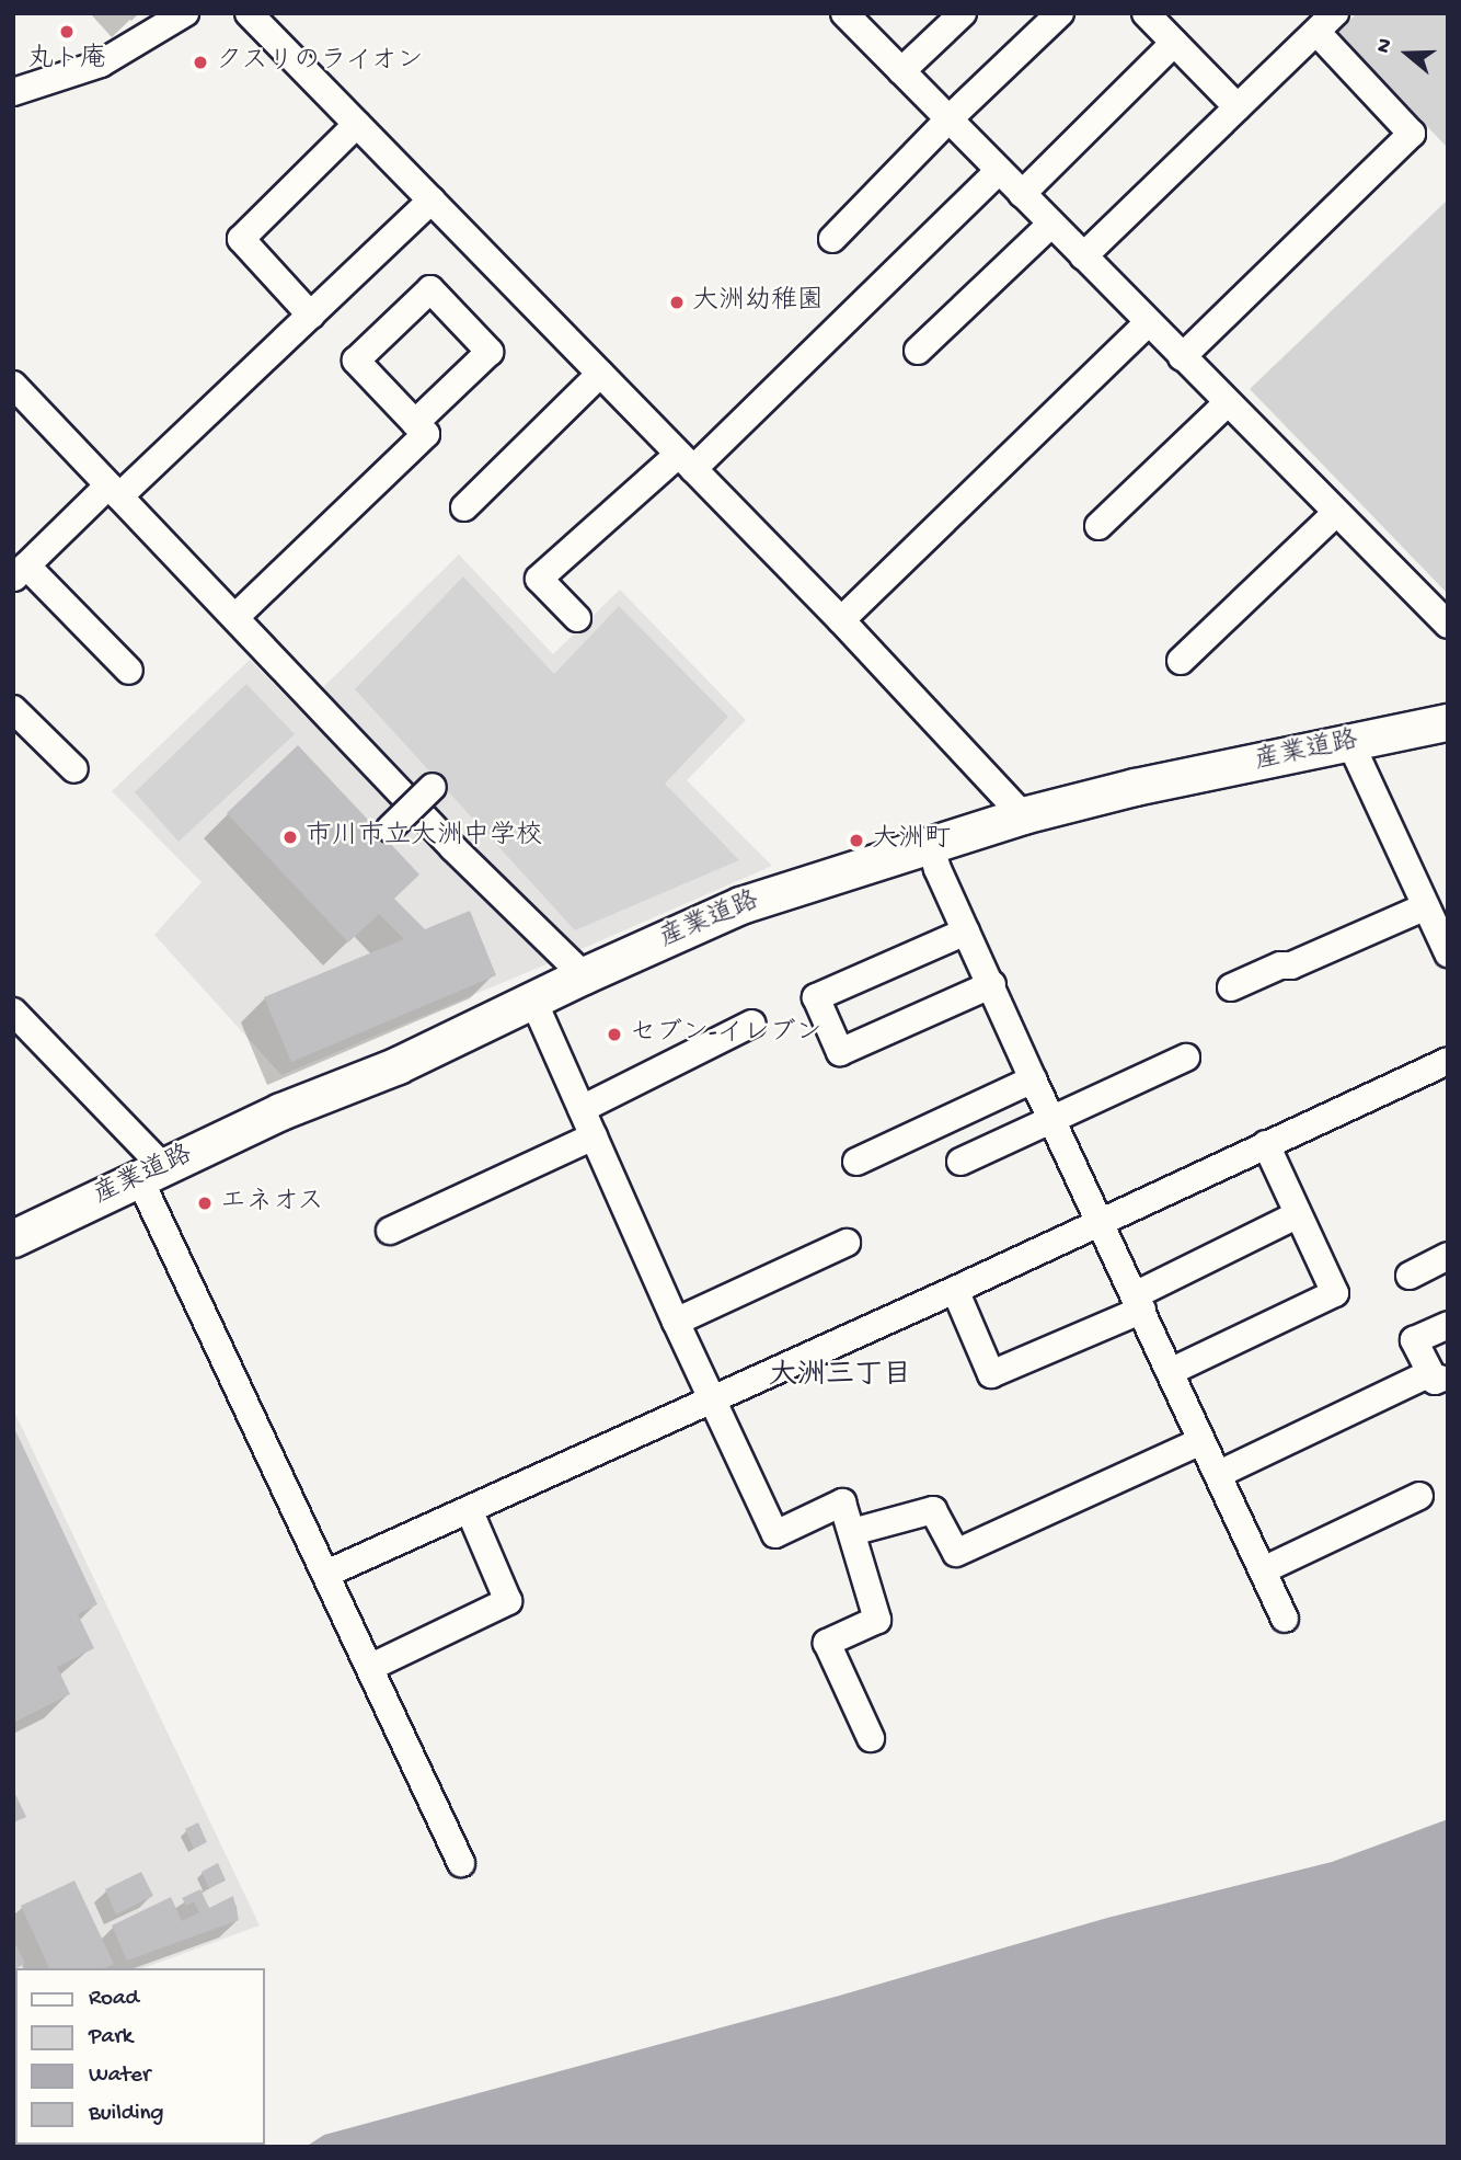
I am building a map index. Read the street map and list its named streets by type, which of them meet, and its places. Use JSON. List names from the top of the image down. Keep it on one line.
{"streets":{"main road":["産業道路"]},"districts":["大洲三丁目"],"places":["丸ト庵","クスリのライオン","大洲幼稚園","市川市立大洲中学校","大洲町","セブン-イレブン","エネオス"],"legend":["Road","Park","Water","Building"],"north":"left"}
